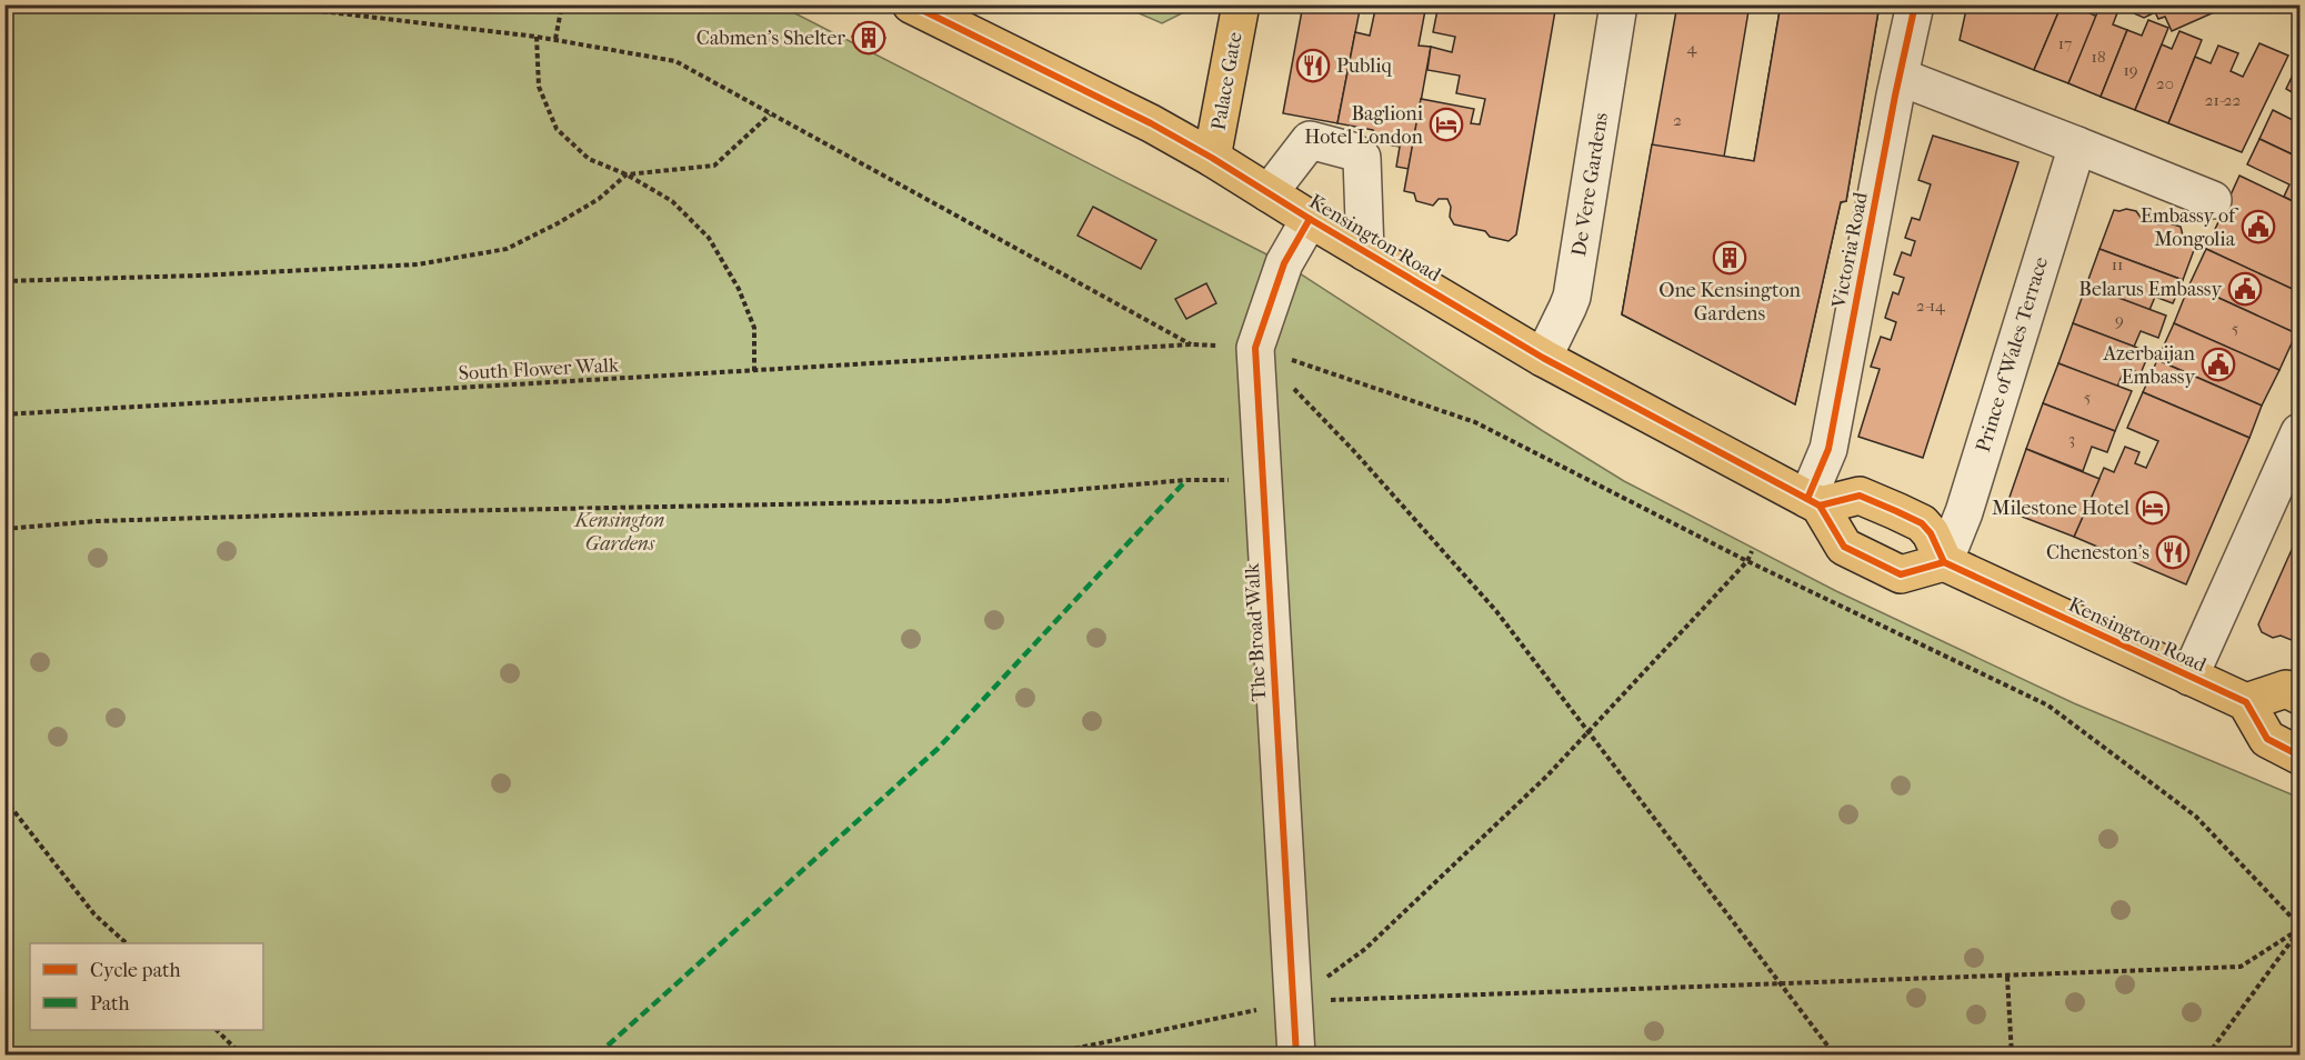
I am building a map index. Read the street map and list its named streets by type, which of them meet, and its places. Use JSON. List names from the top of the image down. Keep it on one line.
{"streets":{"main road":["Palace Gate","Kensington Road"],"street":["De Vere Gardens","Victoria Road","Prince of Wales Terrace","The Broad Walk"],"path":["South Flower Walk"]},"crossings":[["Palace Gate","Kensington Road"],["De Vere Gardens","Kensington Road"],["Kensington Road","Victoria Road"],["Kensington Road","Prince of Wales Terrace"],["Kensington Road","The Broad Walk"]],"parks":["Kensington Gardens"],"places":{"building":["Cabmen's Shelter","One Kensington Gardens"],"restaurant":["Publiq","Cheneston's"],"hotel":["Baglioni Hotel London","Milestone Hotel"],"public building":["Embassy of Mongolia","Belarus Embassy","Azerbaijan Embassy"]},"house_numbers":["17","4","18","19","20","21-22","2","11","2-14","9","5","5","3"],"legend":["Cycle path","Path"]}
